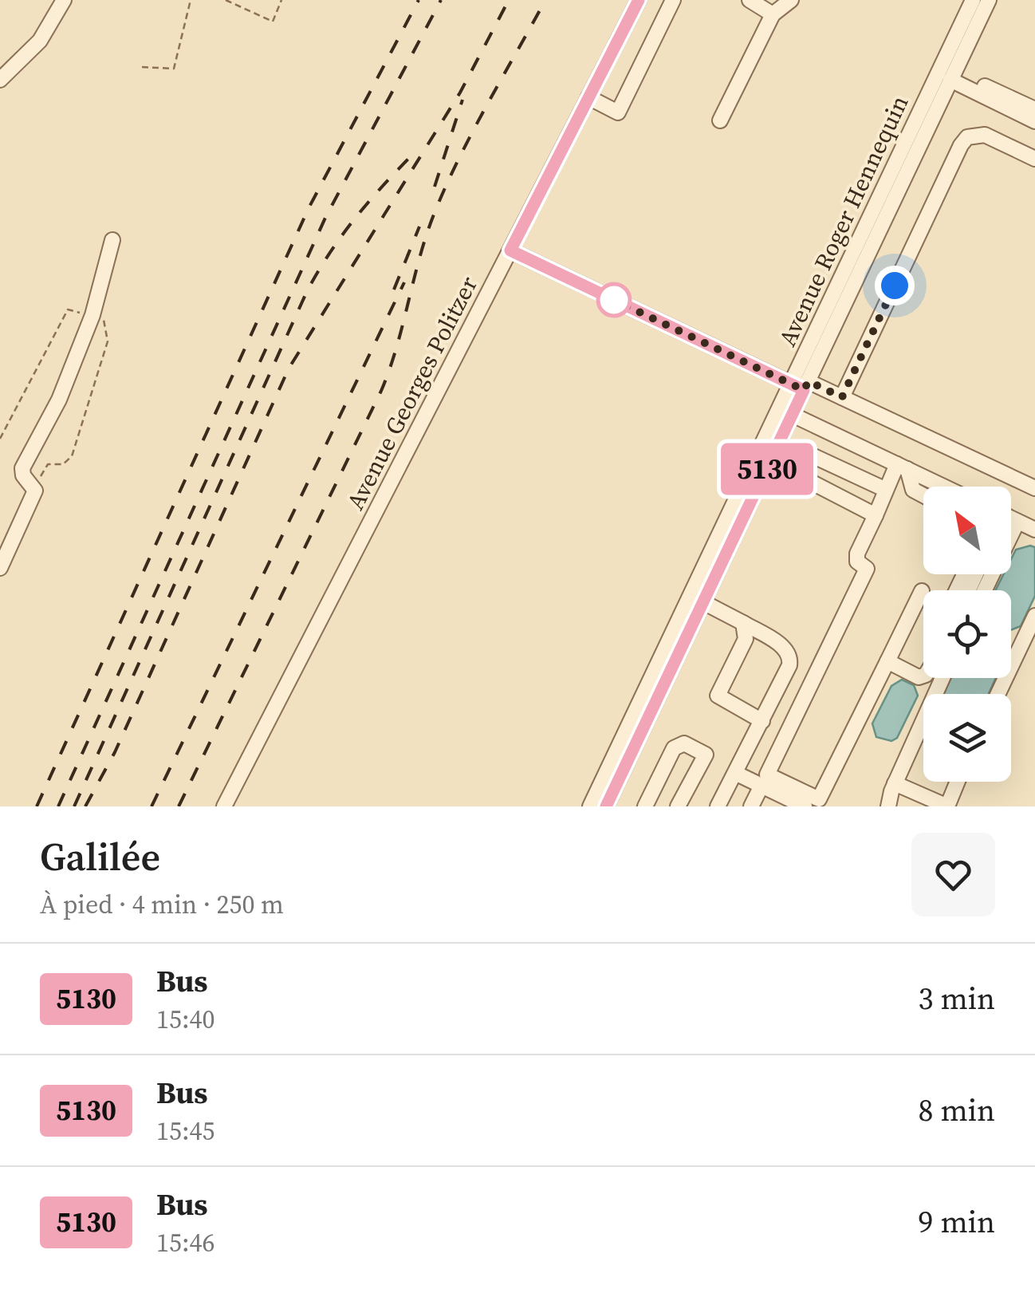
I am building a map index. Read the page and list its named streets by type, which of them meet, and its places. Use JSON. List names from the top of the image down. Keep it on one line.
{"streets":{"street":["Avenue Roger Hennequin","Avenue Georges Politzer"]},"lines":["bus line 5130"],"north":"top left","page":{"on_map":"5130","heading":["Galilée","À pied · 4 min · 250 m"],"list":[{"mark":"5130","name":"Bus","note":"15:40","value":"3 min"},{"mark":"5130","name":"Bus","note":"15:45","value":"8 min"},{"mark":"5130","name":"Bus","note":"15:46","value":"9 min"}]}}
